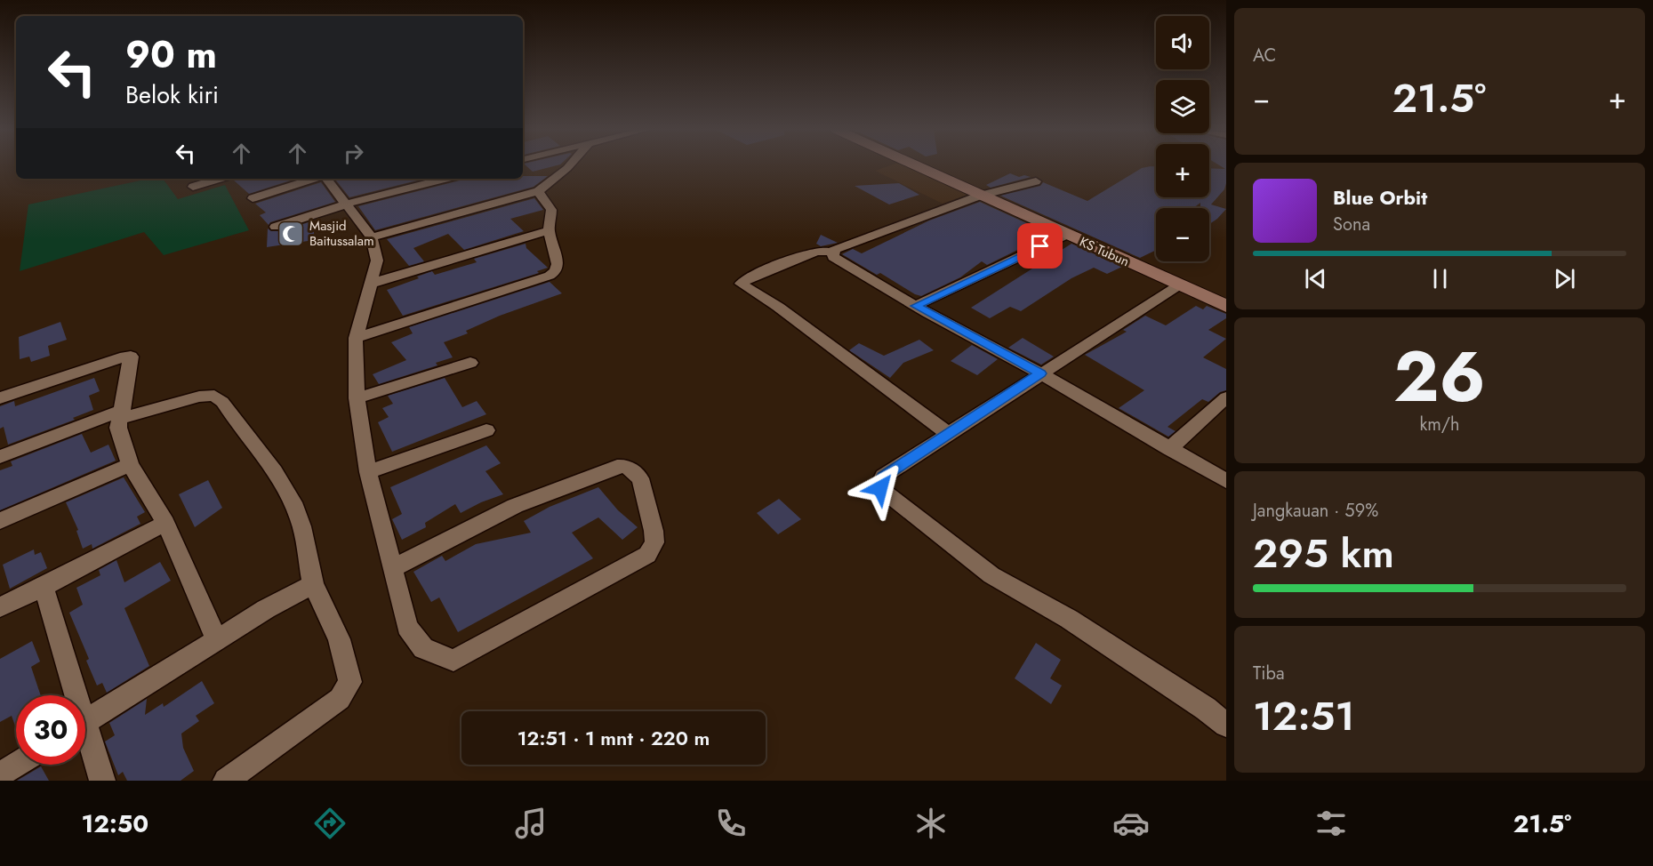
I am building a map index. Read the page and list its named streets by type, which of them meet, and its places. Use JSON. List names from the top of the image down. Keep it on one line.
{"streets":{"main road":["KS Tubun"]},"places":{"mosque":["Masjid Baitussalam"]},"page":{"tile":["AC",["26","km/h"],["Jangkauan · 59%","295 km"],["Tiba","12:51"]],"map_buttons":["+","−"],"turn":["90 m","Belok kiri"],"heat":["−","21.5°","+"],"song":["Blue Orbit","Sona"],"limit":"30","trip":"12:51 · 1 mnt · 220 m","tabs":["12:50","21.5°"]}}
